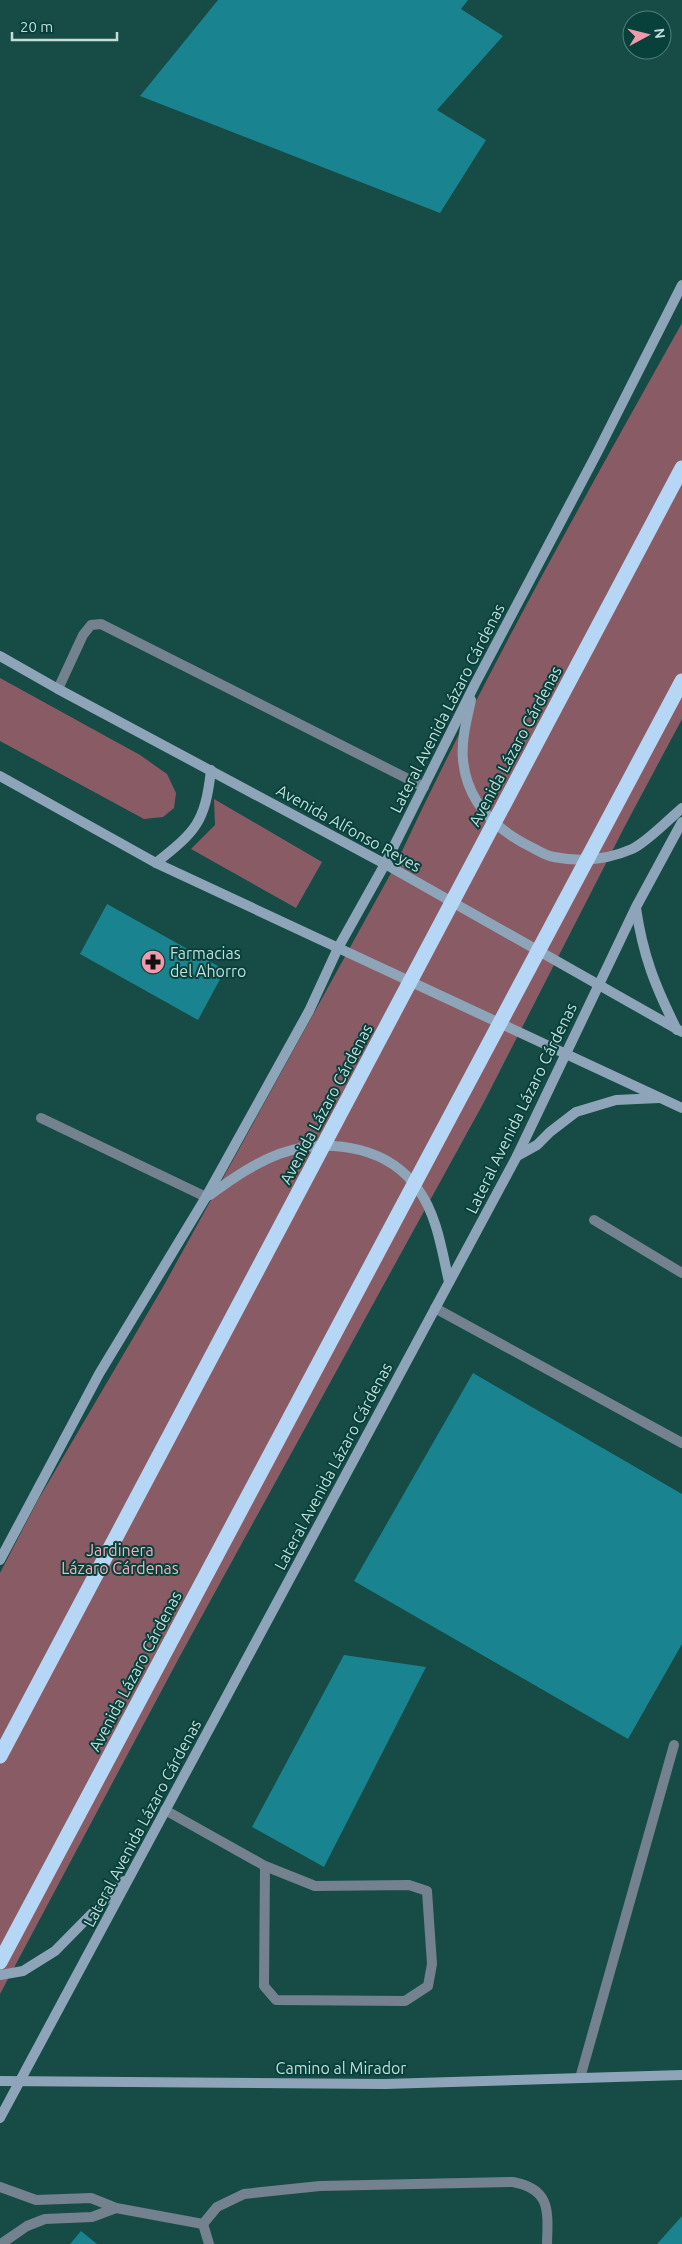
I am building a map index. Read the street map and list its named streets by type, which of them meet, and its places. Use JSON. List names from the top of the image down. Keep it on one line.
{"streets":{"highway":["Avenida Lázaro Cárdenas"],"main road":["Lateral Avenida Lázaro Cárdenas","Avenida Alfonso Reyes","Camino al Mirador"]},"crossings":[["Lateral Avenida Lázaro Cárdenas","Avenida Alfonso Reyes"],["Lateral Avenida Lázaro Cárdenas","Camino al Mirador"]],"parks":["Jardinera Lázaro Cárdenas"],"places":{"pharmacy":["Farmacias del Ahorro"]},"scale_bar":"20 m","north":"right"}
